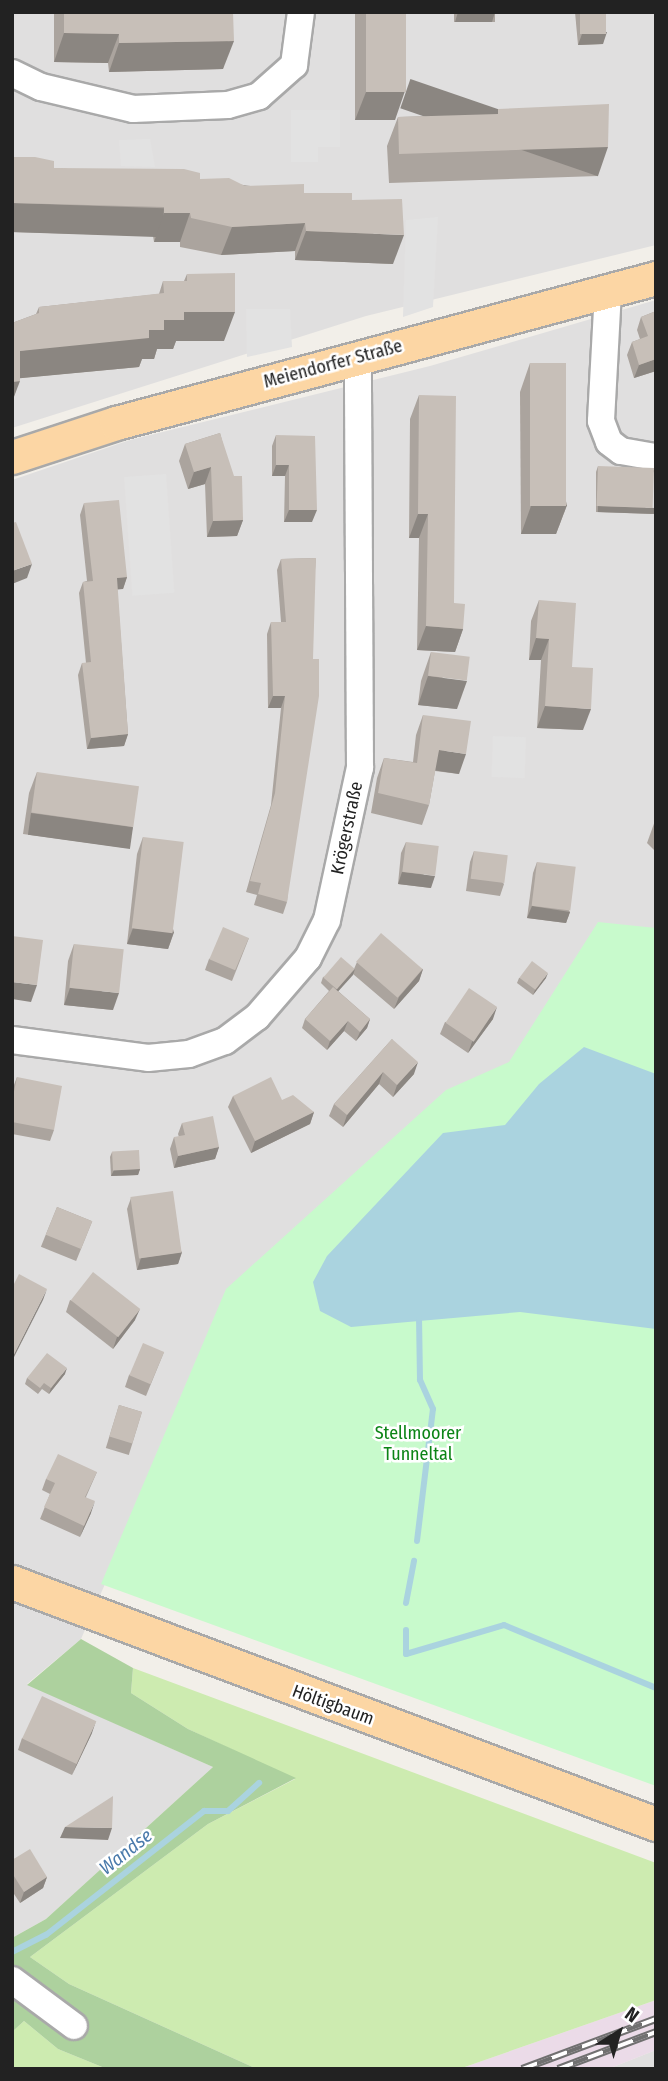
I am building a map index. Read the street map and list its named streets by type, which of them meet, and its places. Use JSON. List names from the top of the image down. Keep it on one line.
{"streets":{"main road":["Meiendorfer Straße","Höltigbaum"],"street":["Krögerstraße"]},"crossings":[["Meiendorfer Straße","Krögerstraße"]],"water":["Wandse"],"parks":["Stellmoorer Tunneltal"],"north":"top right"}
